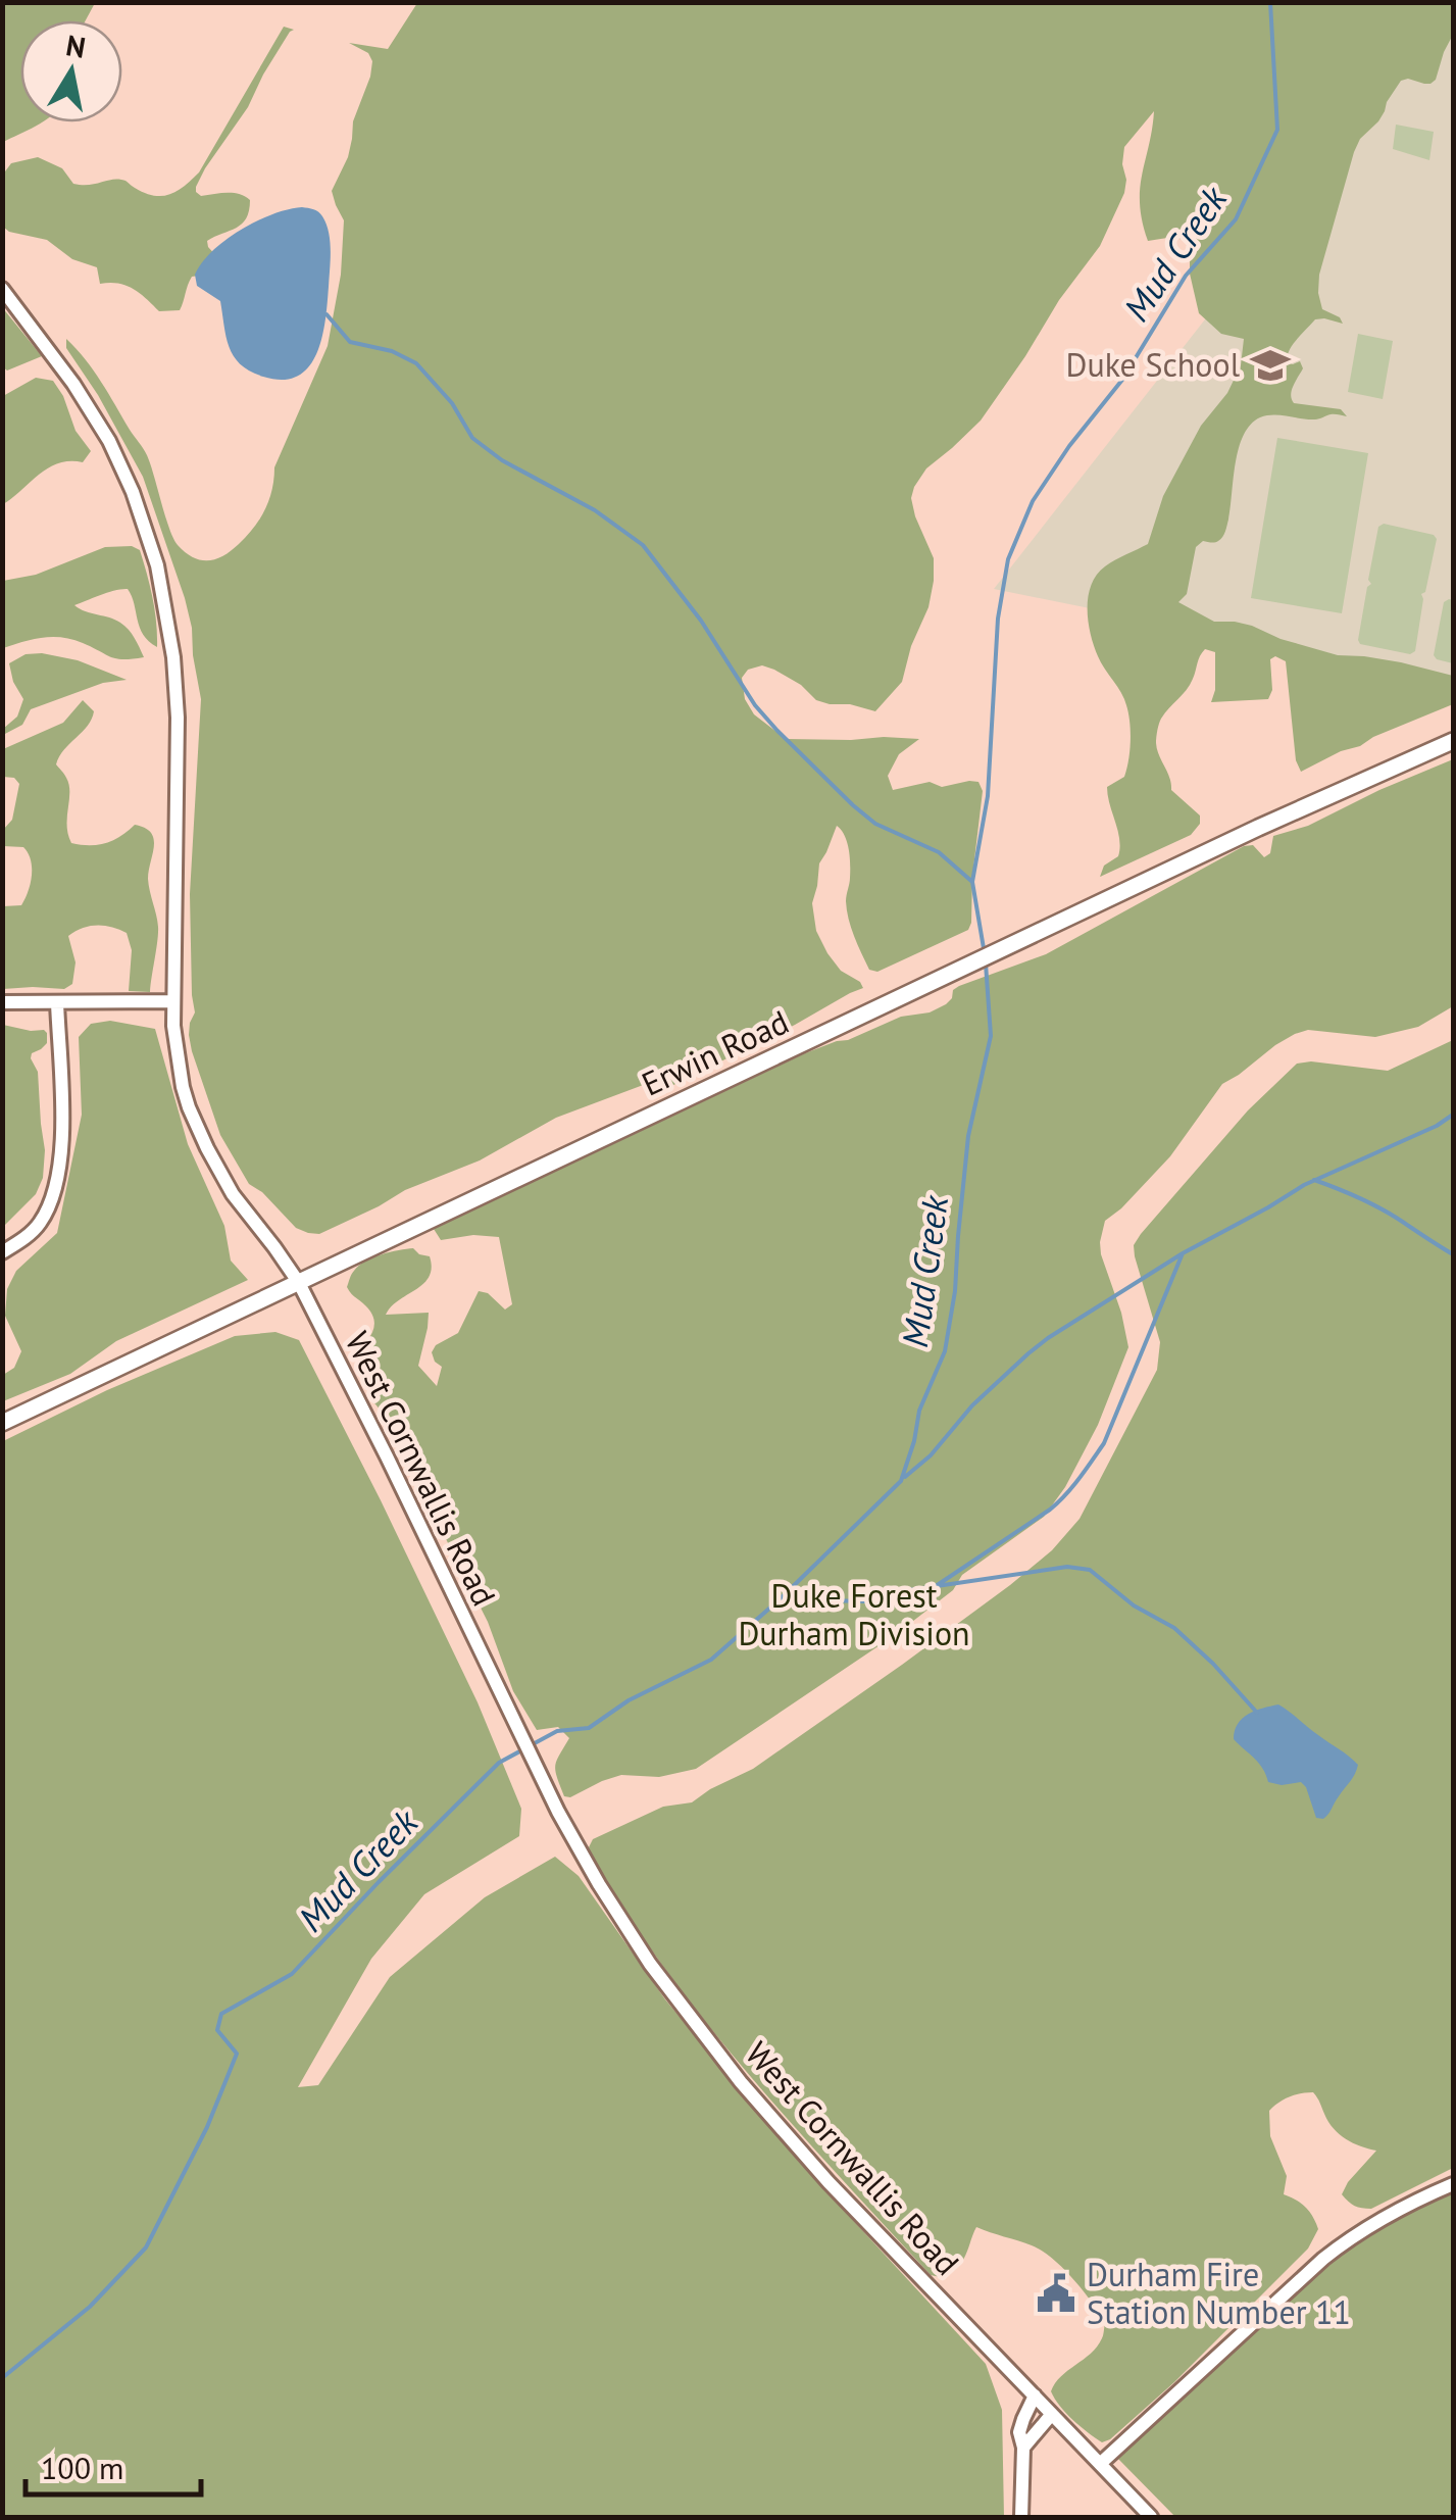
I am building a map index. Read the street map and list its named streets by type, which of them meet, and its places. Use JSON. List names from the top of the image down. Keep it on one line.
{"streets":{"main road":["Erwin Road"],"street":["West Cornwallis Road"]},"crossings":[["Erwin Road","West Cornwallis Road"]],"water":["Mud Creek"],"parks":["Duke Forest Durham Division"],"places":{"school or university":["Duke School"],"public building":["Durham Fire Station Number 11"]},"scale_bar":"100 m","north":"top"}
